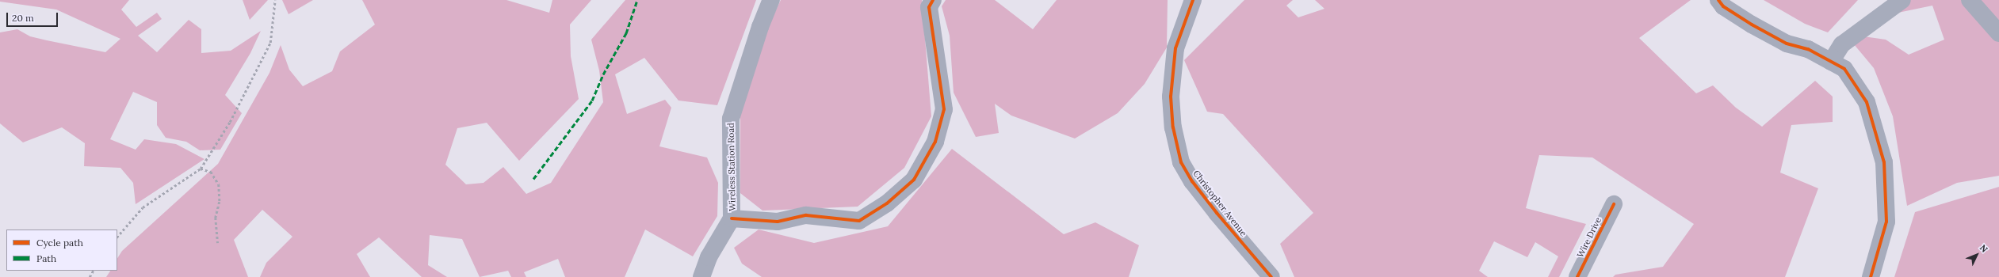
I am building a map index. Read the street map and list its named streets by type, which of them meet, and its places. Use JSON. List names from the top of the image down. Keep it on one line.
{"streets":{"street":["Wireless Station Road","Christopher Avenue","Wire Drive"]},"legend":["Cycle path","Path"],"scale_bar":"20 m","north":"top right"}
